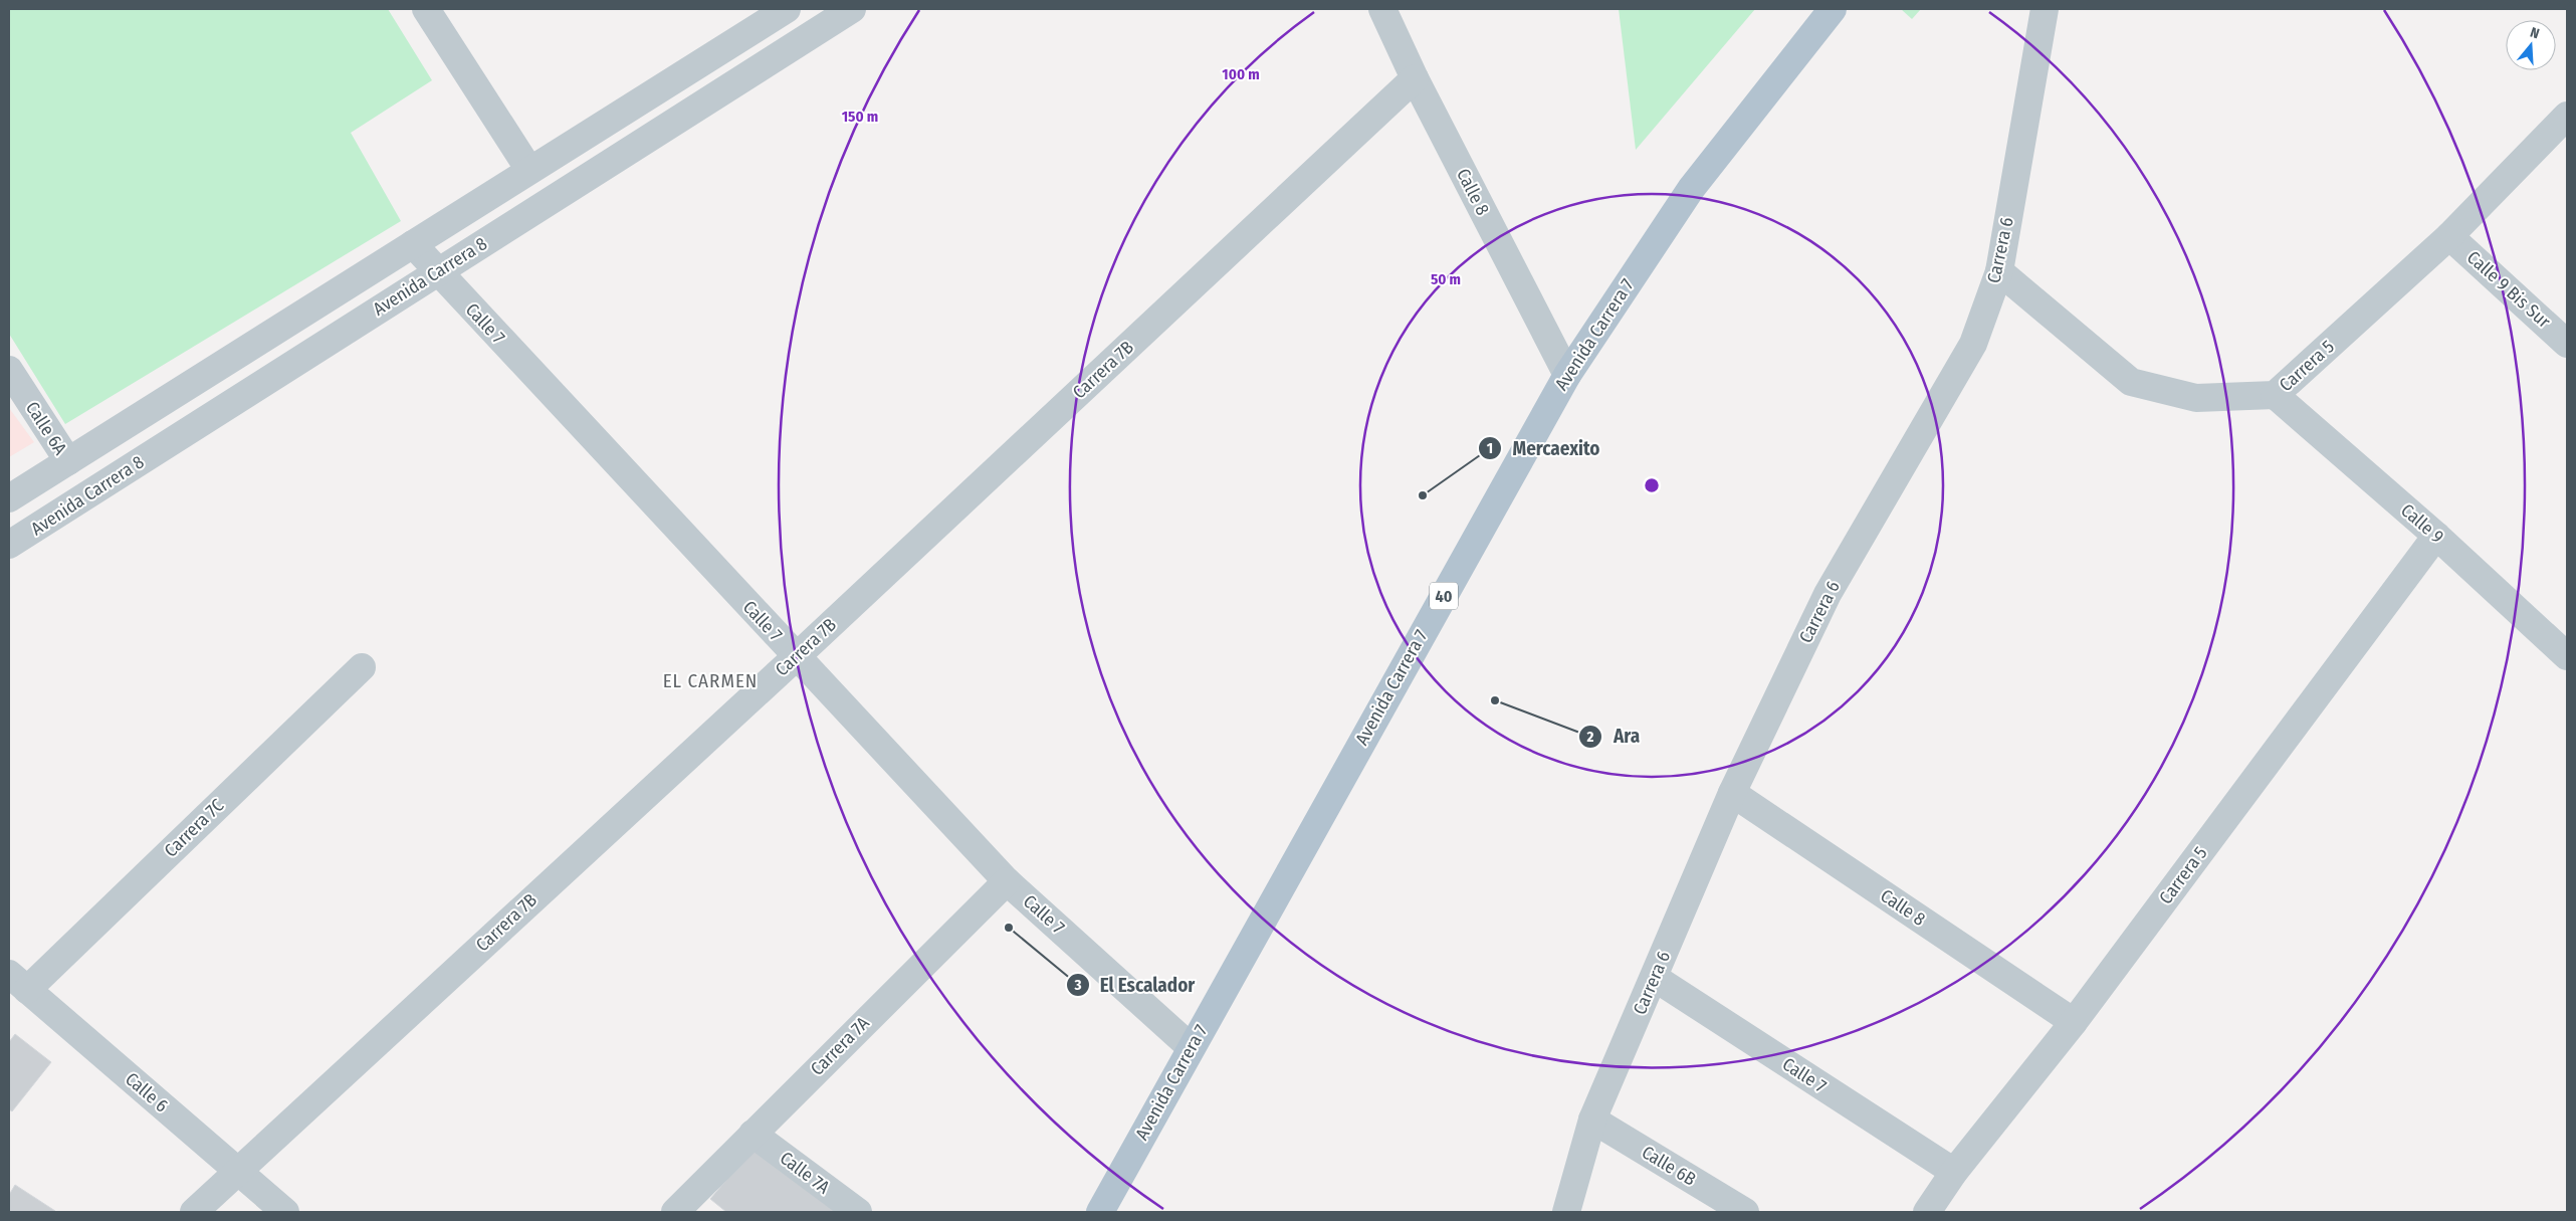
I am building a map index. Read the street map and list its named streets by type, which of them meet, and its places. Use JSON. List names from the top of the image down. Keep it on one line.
{"streets":{"main road":["Avenida Carrera 7","40"],"street":["Calle 8","Carrera 6","Avenida Carrera 8","Calle 9 Bis Sur","Calle 7","Carrera 5","Carrera 7B","Calle 6A","Calle 9","Carrera 7C","Carrera 7A","Calle 6","Calle 6B","Calle 7A"]},"crossings":[["Calle 8","Carrera 6"],["Calle 8","Avenida Carrera 7"],["Calle 8","Carrera 5"],["Calle 8","Carrera 7B"],["Carrera 6","Calle 7"],["Carrera 6","Carrera 5"],["Carrera 6","Calle 6B"],["Avenida Carrera 8","Calle 7"],["Avenida Carrera 8","Calle 6A"],["Calle 9 Bis Sur","Carrera 5"],["Calle 7","Avenida Carrera 7"],["Calle 7","Carrera 5"],["Calle 7","Carrera 7B"],["Calle 7","Carrera 7A"],["Carrera 5","Calle 9"],["Carrera 7B","Calle 6"],["Carrera 7C","Calle 6"],["Carrera 7A","Calle 7A"]],"districts":["EL CARMEN"],"places":["Mercaexito","Ara","El Escalador"],"north":"top","rings":["100 m","150 m","50 m"]}
